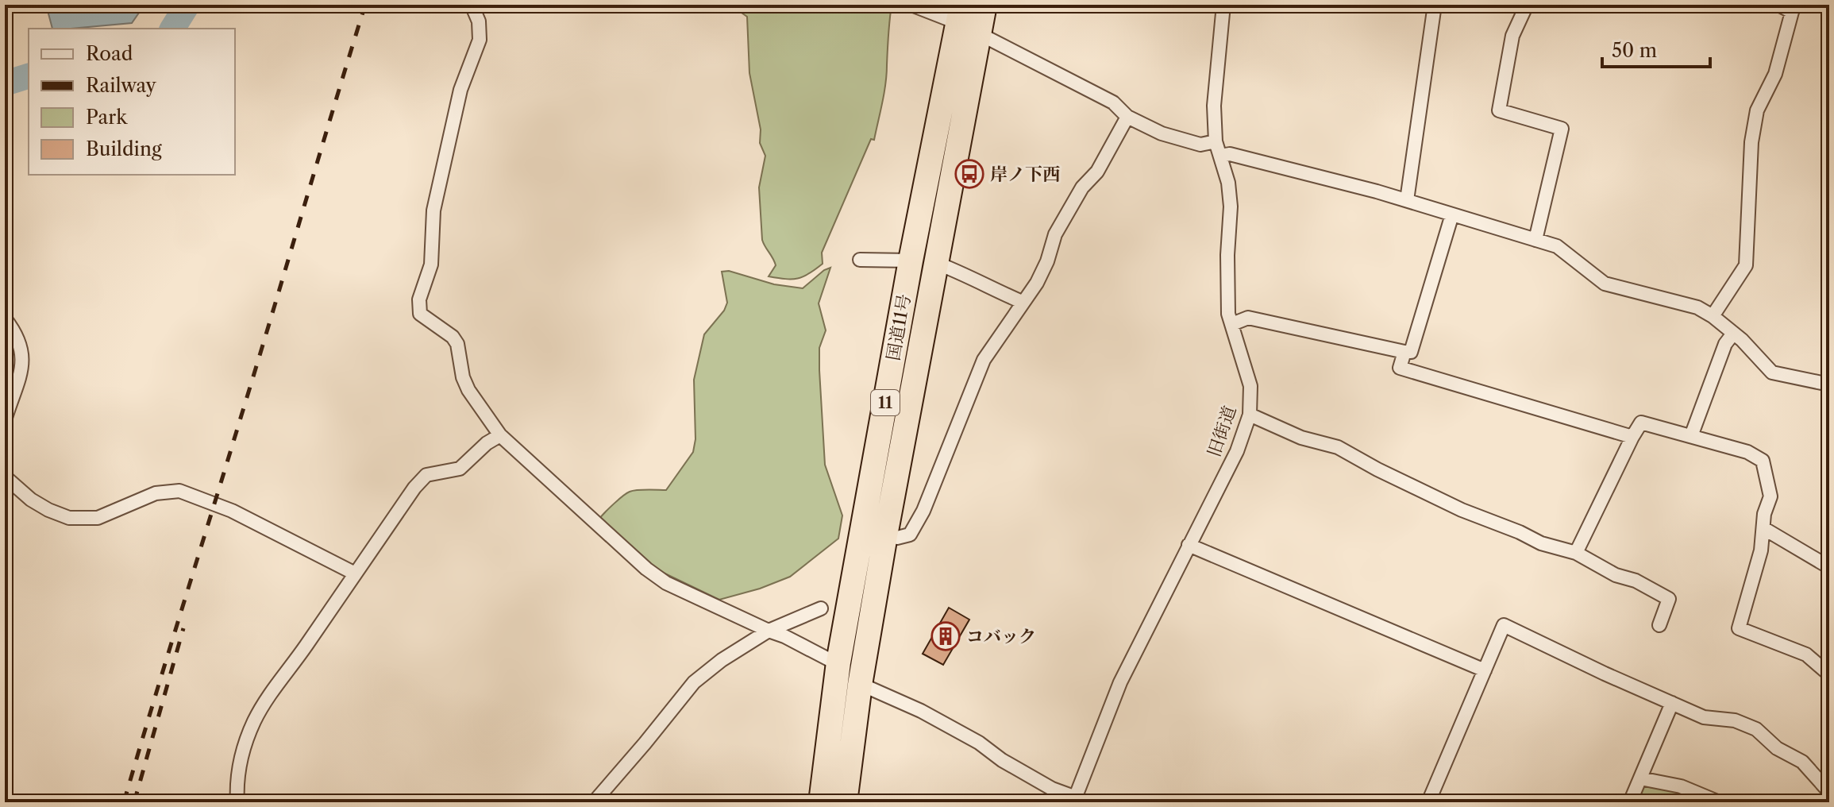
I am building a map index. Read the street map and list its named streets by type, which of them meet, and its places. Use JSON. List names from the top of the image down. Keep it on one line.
{"streets":{"highway":["国道11号","11"],"street":["旧街道"]},"places":{"bus stop":["岸ノ下西"],"building":["コバック"]},"legend":["Road","Railway","Park","Building"],"scale_bar":"50 m"}
